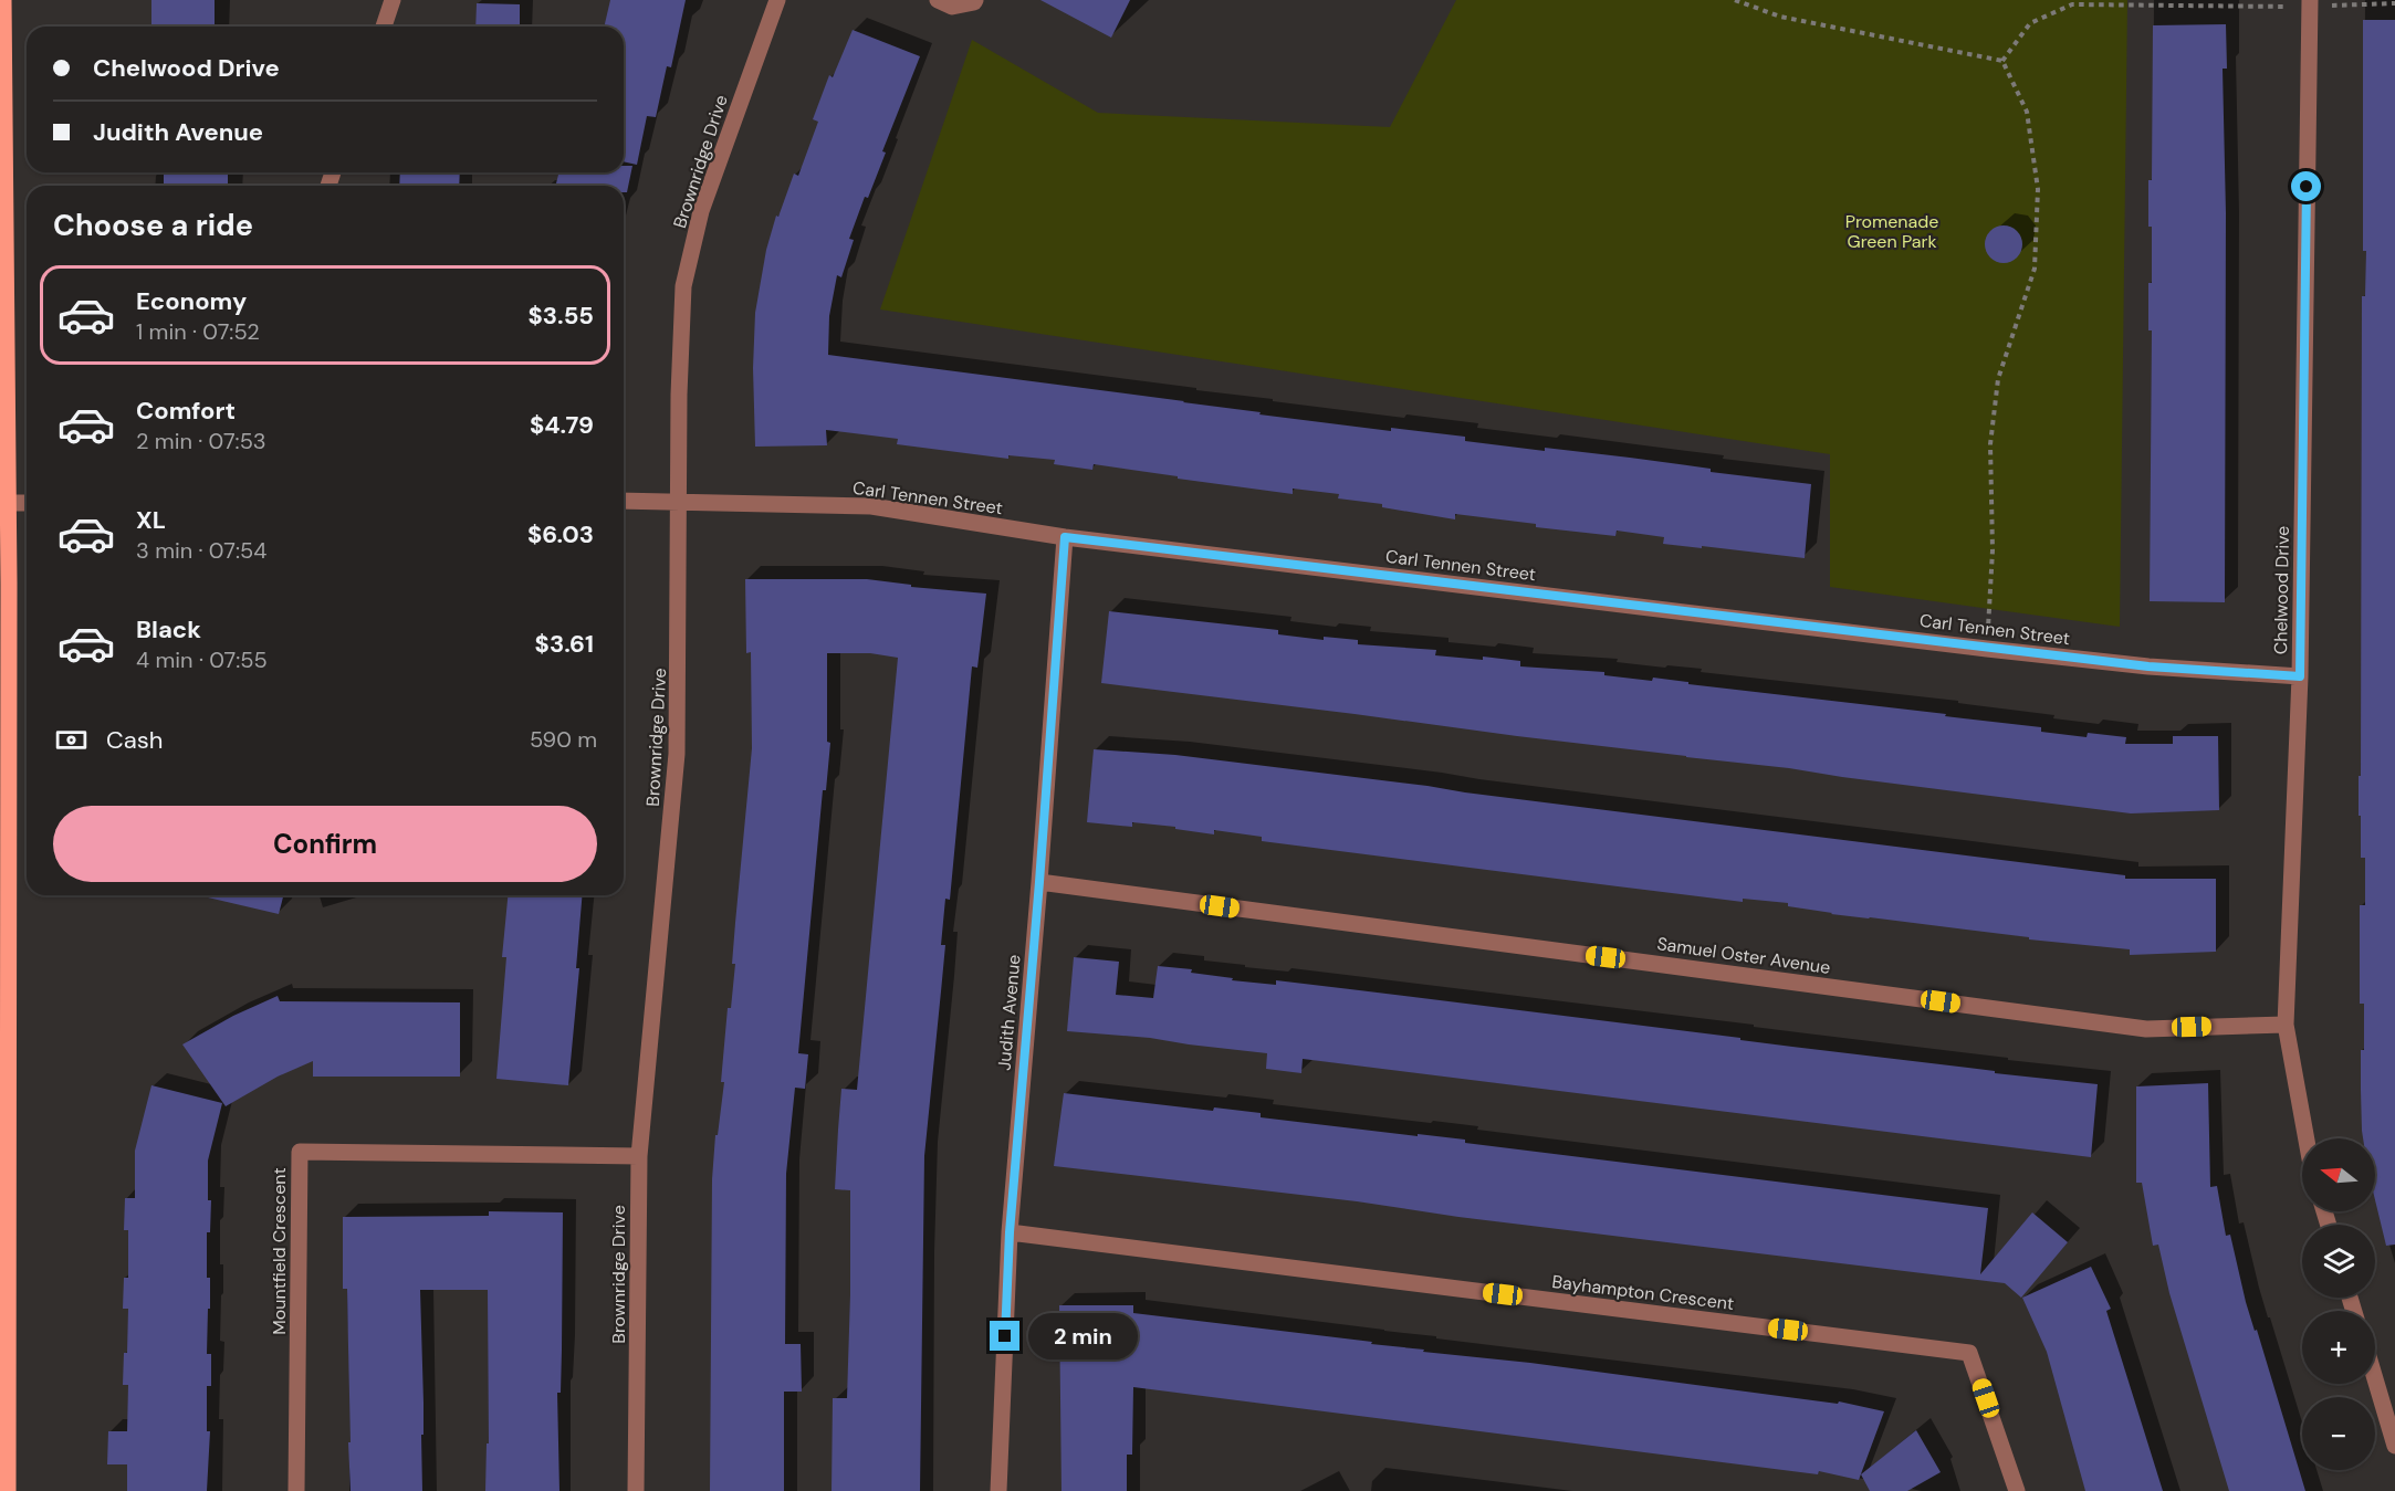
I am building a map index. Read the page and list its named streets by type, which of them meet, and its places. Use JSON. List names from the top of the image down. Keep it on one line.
{"streets":{"street":["Brownridge Drive","Carl Tennen Street","Chelwood Drive","Samuel Oster Avenue","Judith Avenue","Mountfield Crescent","Bayhampton Crescent"]},"crossings":[["Brownridge Drive","Carl Tennen Street"],["Brownridge Drive","Mountfield Crescent"],["Carl Tennen Street","Chelwood Drive"],["Carl Tennen Street","Judith Avenue"],["Chelwood Drive","Samuel Oster Avenue"],["Samuel Oster Avenue","Judith Avenue"],["Judith Avenue","Bayhampton Crescent"]],"parks":["Promenade Green Park"],"north":"left","page":{"banner":["Chelwood Drive","Judith Avenue"],"heading":"Choose a ride","list":[{"name":"Economy","note":"1 min · 07:52","value":"$3.55"},{"name":"Comfort","note":"2 min · 07:53","value":"$4.79"},{"name":"XL","note":"3 min · 07:54","value":"$6.03"},{"name":"Black","note":"4 min · 07:55","value":"$3.61"}],"pay":["Cash","590 m"],"buttons":"Confirm","map_buttons":["+","−"],"bubble":"2 min"}}
